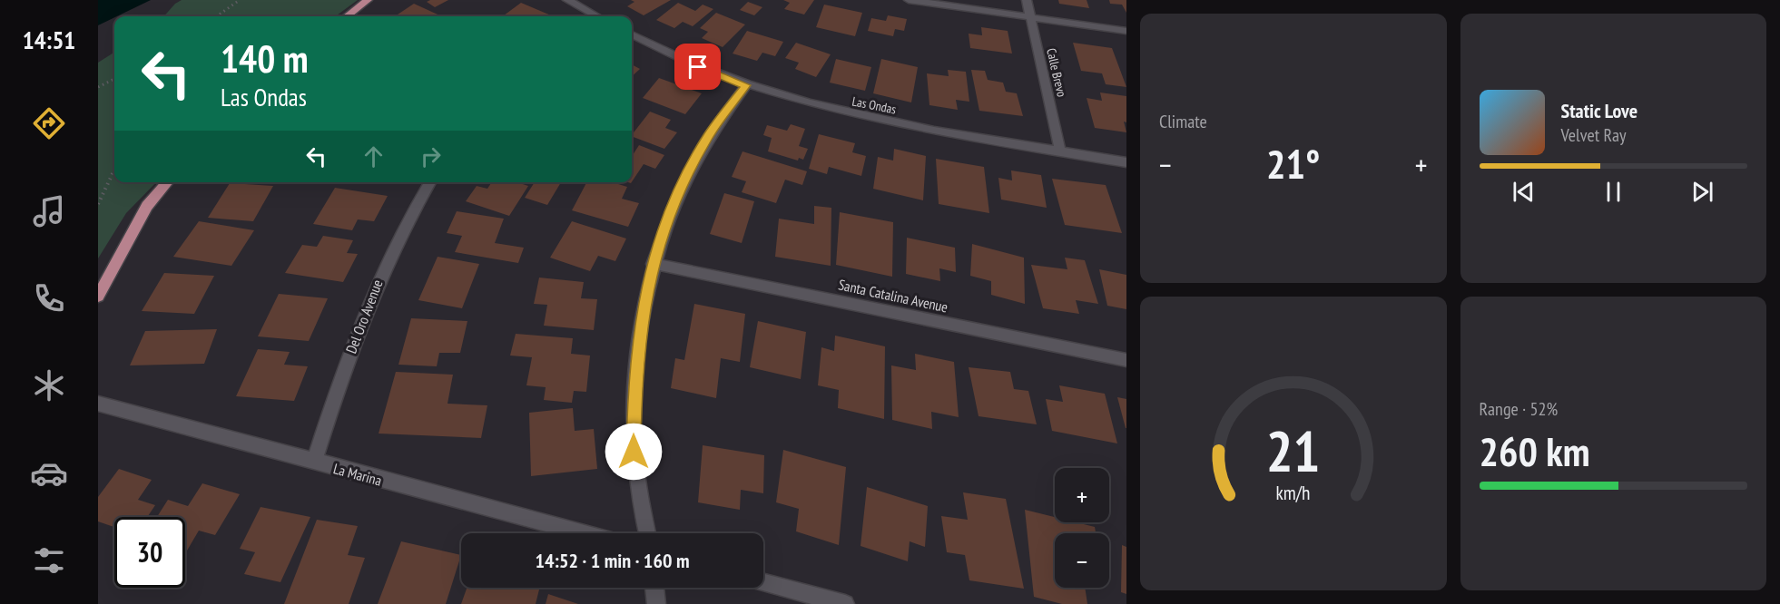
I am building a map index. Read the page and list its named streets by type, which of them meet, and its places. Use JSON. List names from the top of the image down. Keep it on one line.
{"streets":{"street":["Calle Brevo","Las Ondas","Santa Catalina Avenue","Del Oro Avenue","La Marina"]},"crossings":[["Calle Brevo","Las Ondas"],["Del Oro Avenue","La Marina"]],"page":{"tabs":"14:51","tile":["Climate",["Range · 52%","260 km"]],"turn":["140 m","Las Ondas"],"song":["Static Love","Velvet Ray"],"heat":["−","21°","+"],"map_buttons":["+","−"],"limit":"30","trip":"14:52 · 1 min · 160 m","gauge":["21","km/h"]}}
